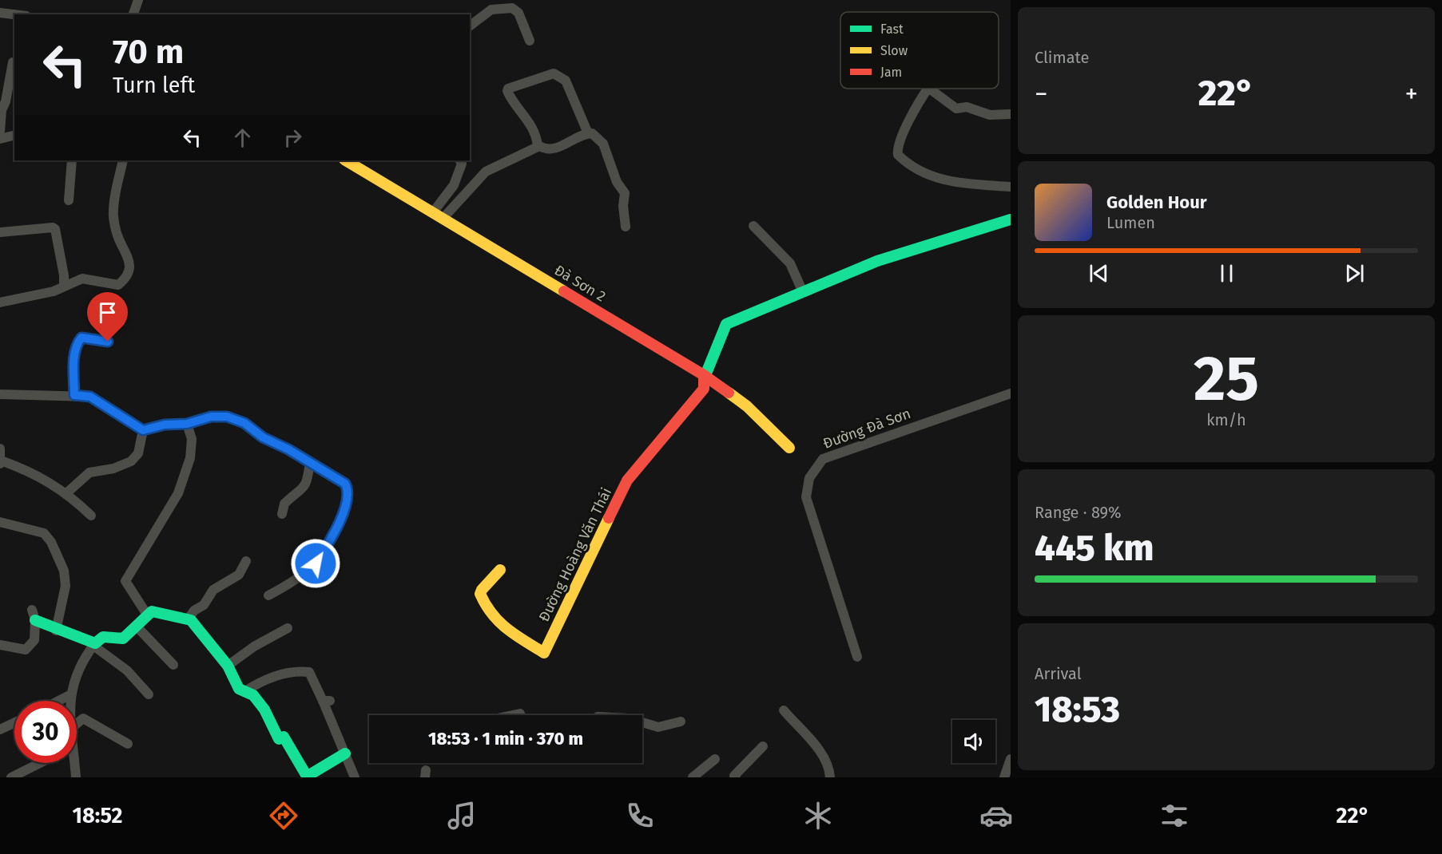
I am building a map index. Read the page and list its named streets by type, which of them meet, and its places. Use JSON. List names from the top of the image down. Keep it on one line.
{"streets":{"street":["Đà Sơn 2","Đường Đà Sơn","Đường Hoàng Văn Thái"]},"crossings":[["Đà Sơn 2","Đường Hoàng Văn Thái"]],"legend":["Fast","Slow","Jam"],"page":{"tile":["Climate",["25","km/h"],["Range · 89%","445 km"],["Arrival","18:53"]],"turn":["70 m","Turn left"],"heat":["−","22°","+"],"song":["Golden Hour","Lumen"],"limit":"30","trip":"18:53 · 1 min · 370 m","tabs":["18:52","22°"]}}
